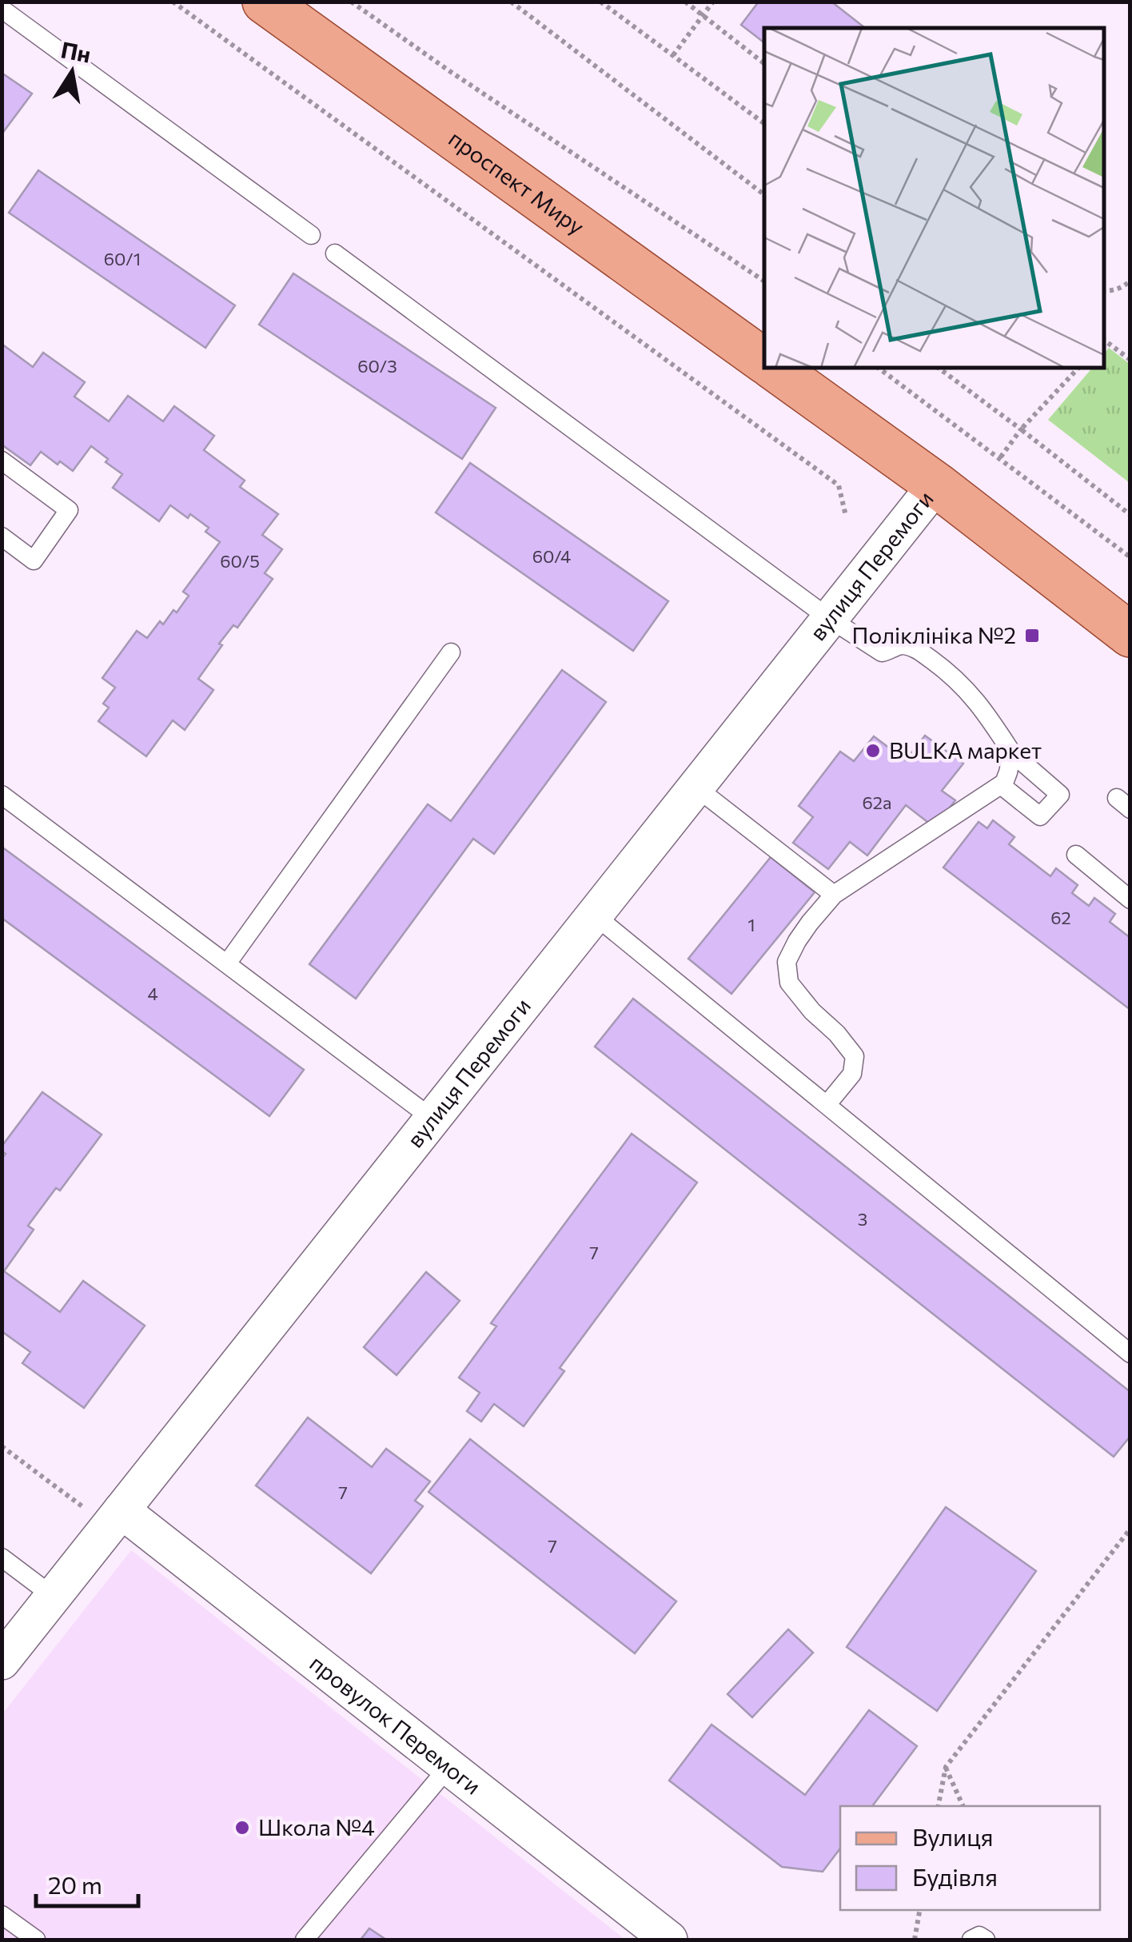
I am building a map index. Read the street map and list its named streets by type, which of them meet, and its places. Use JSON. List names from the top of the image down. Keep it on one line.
{"streets":{"main road":["проспект Миру"],"street":["вулиця Перемоги","провулок Перемоги"]},"crossings":[["вулиця Перемоги","провулок Перемоги"]],"places":{"transit":["Поліклініка №2"],"other":["BULKA маркет","Школа №4"]},"house_numbers":["60/1","60/3","60/4","60/5","62а","62","1","4","3","7","7","7"],"legend":["Вулиця","Будівля"],"scale_bar":"20 m","north":"top"}
